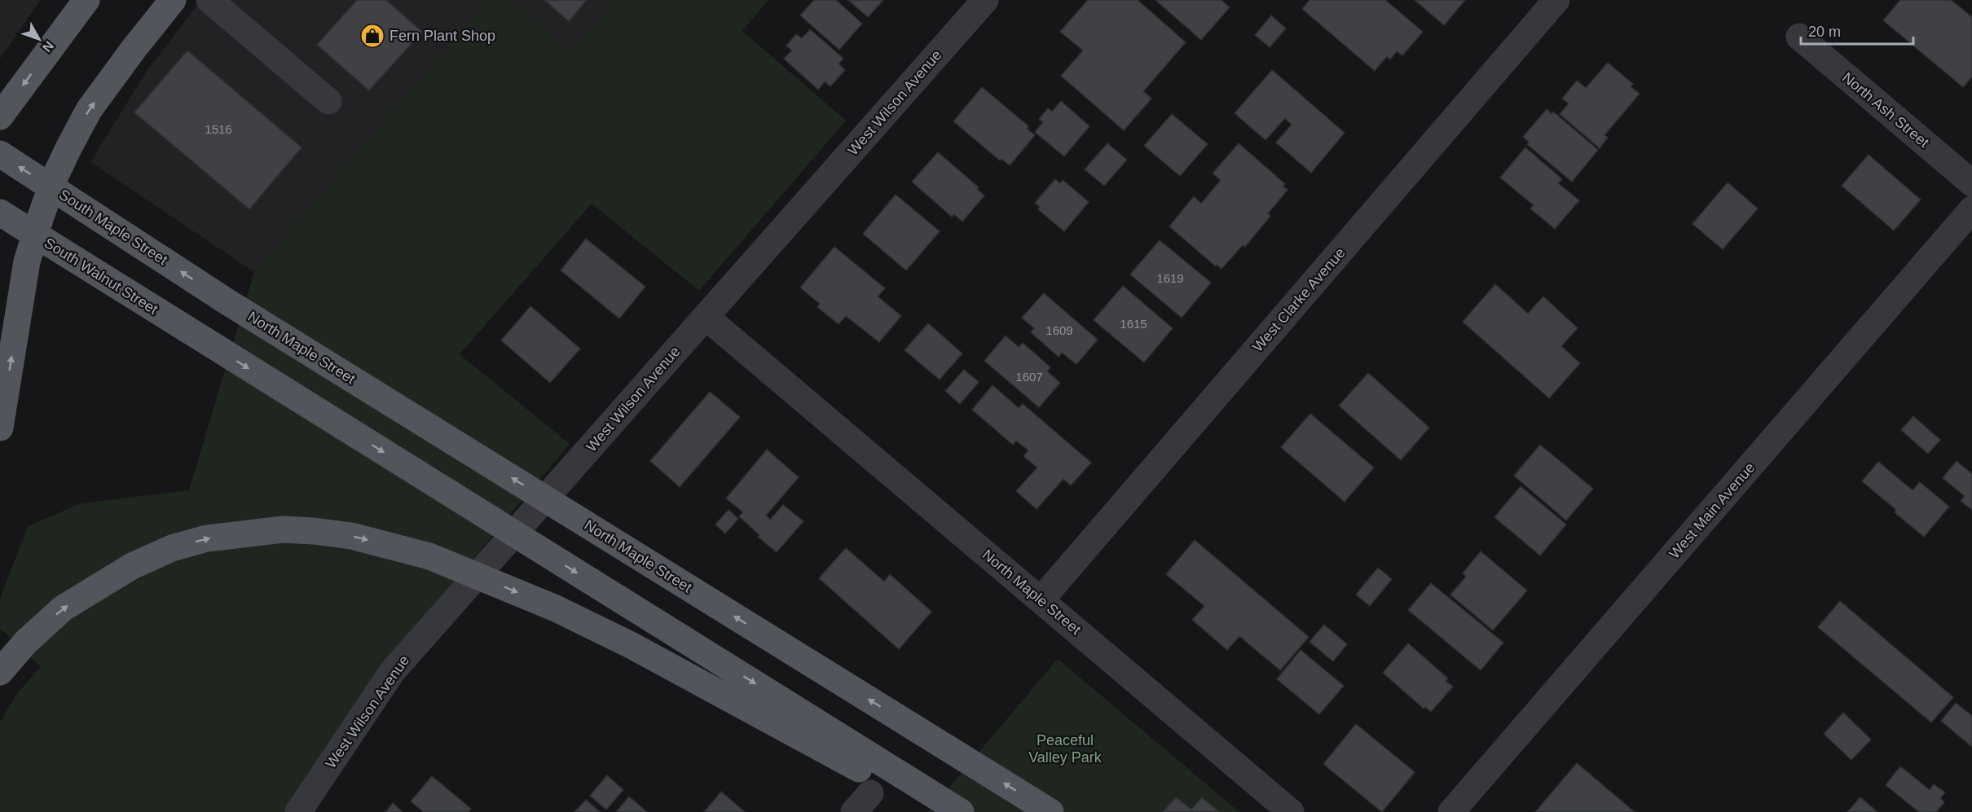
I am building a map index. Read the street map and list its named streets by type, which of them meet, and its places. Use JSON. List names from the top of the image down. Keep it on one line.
{"streets":{"main road":["South Maple Street","South Walnut Street","North Maple Street"],"street":["West Wilson Avenue","North Ash Street","West Clarke Avenue","West Main Avenue"]},"crossings":[["West Wilson Avenue","North Maple Street"],["South Maple Street","North Maple Street"],["West Clarke Avenue","North Maple Street"]],"one_way":["South Maple Street","South Walnut Street"],"parks":["Peaceful Valley Park"],"places":{"shop":["Fern Plant Shop"]},"house_numbers":["1516","1619","1615","1609","1607"],"scale_bar":"20 m","north":"bottom right"}
